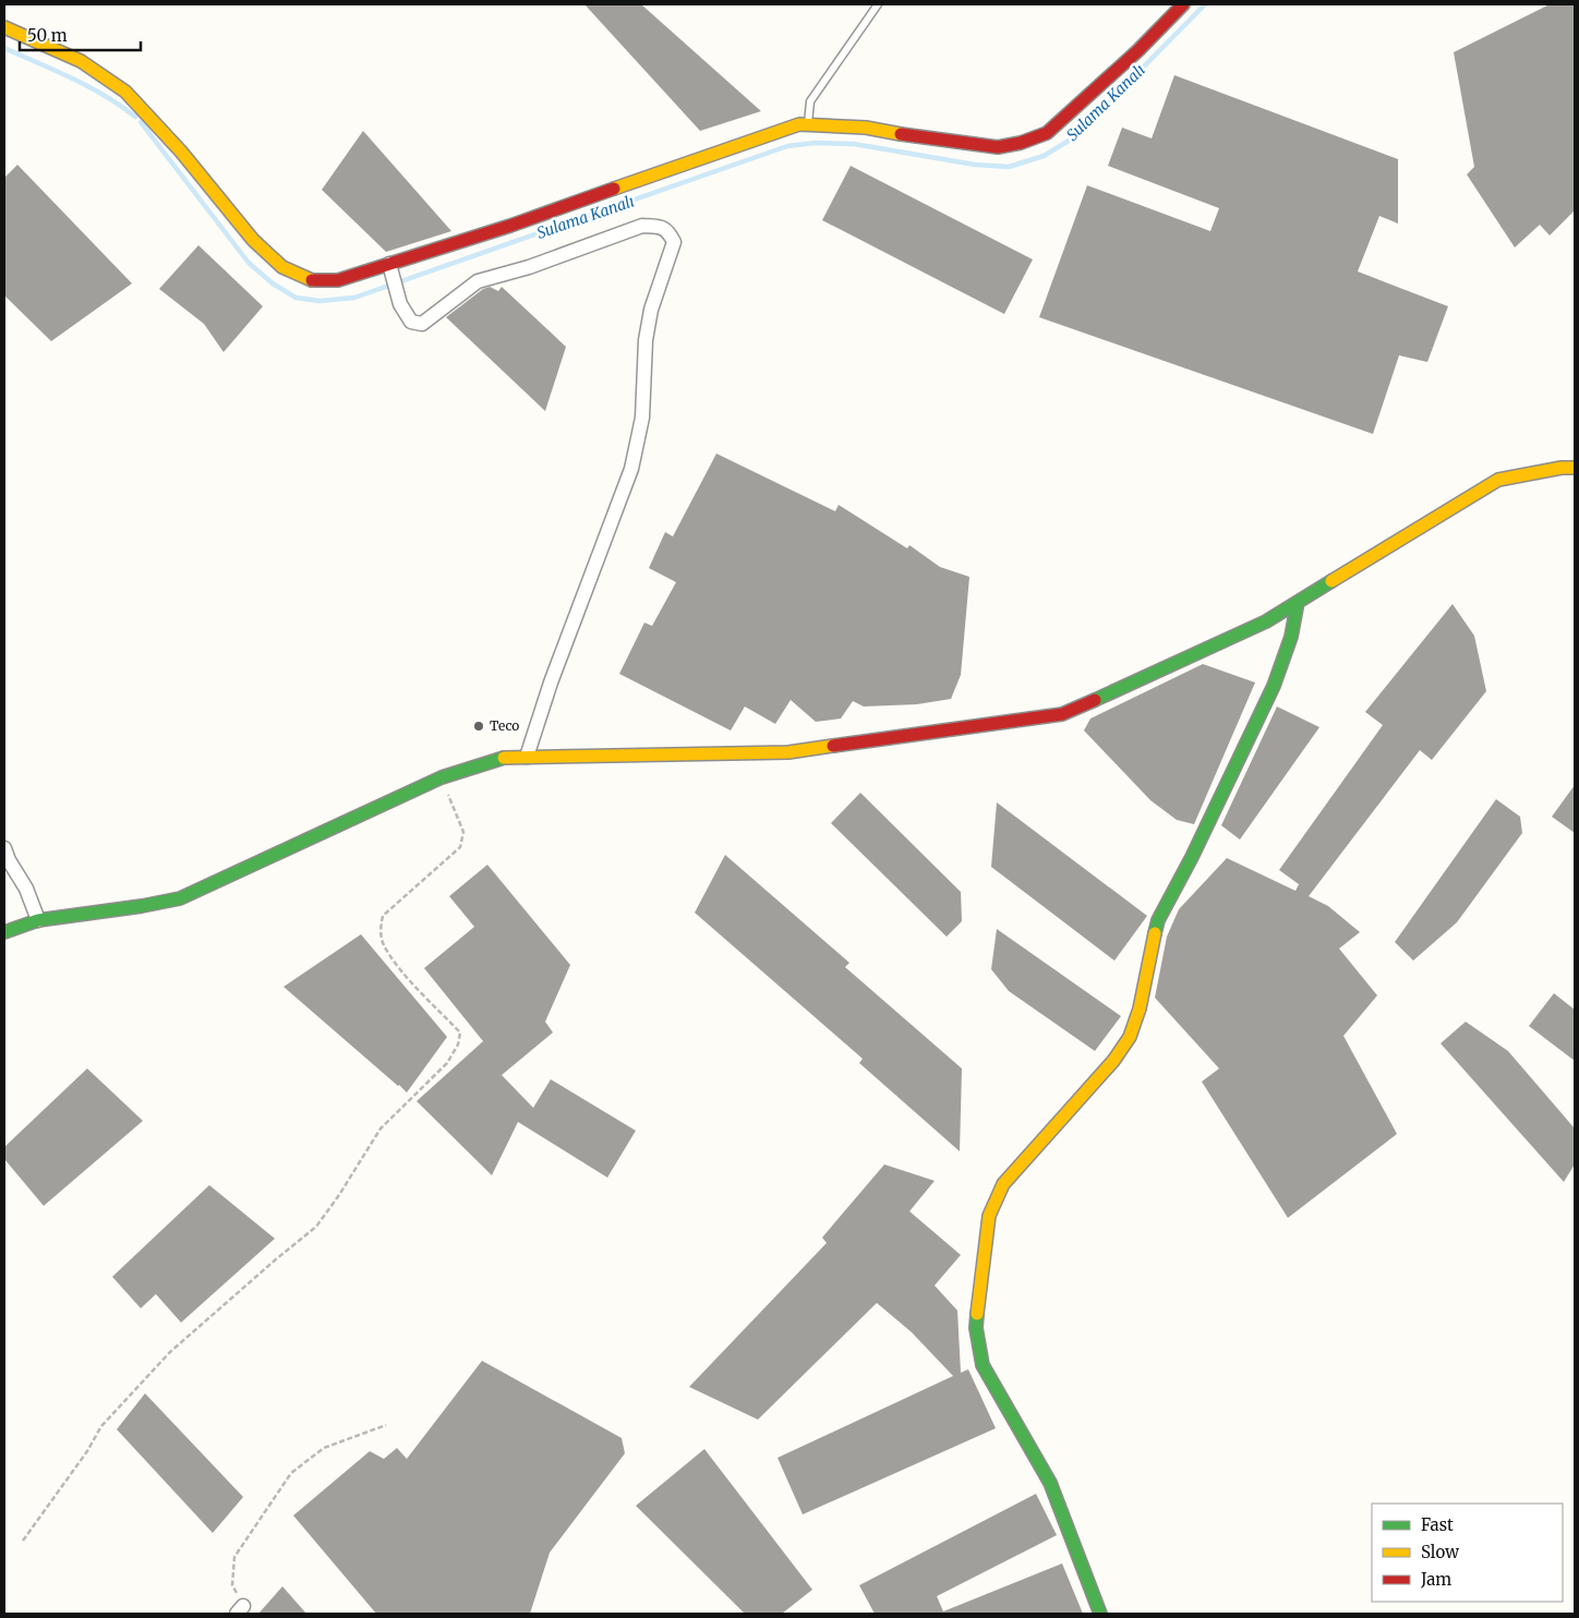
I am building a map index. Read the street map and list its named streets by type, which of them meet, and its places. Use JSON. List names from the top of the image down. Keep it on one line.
{"water":["Sulama Kanalı"],"places":["Teco"],"legend":["Fast","Slow","Jam"],"scale_bar":"50 m"}
